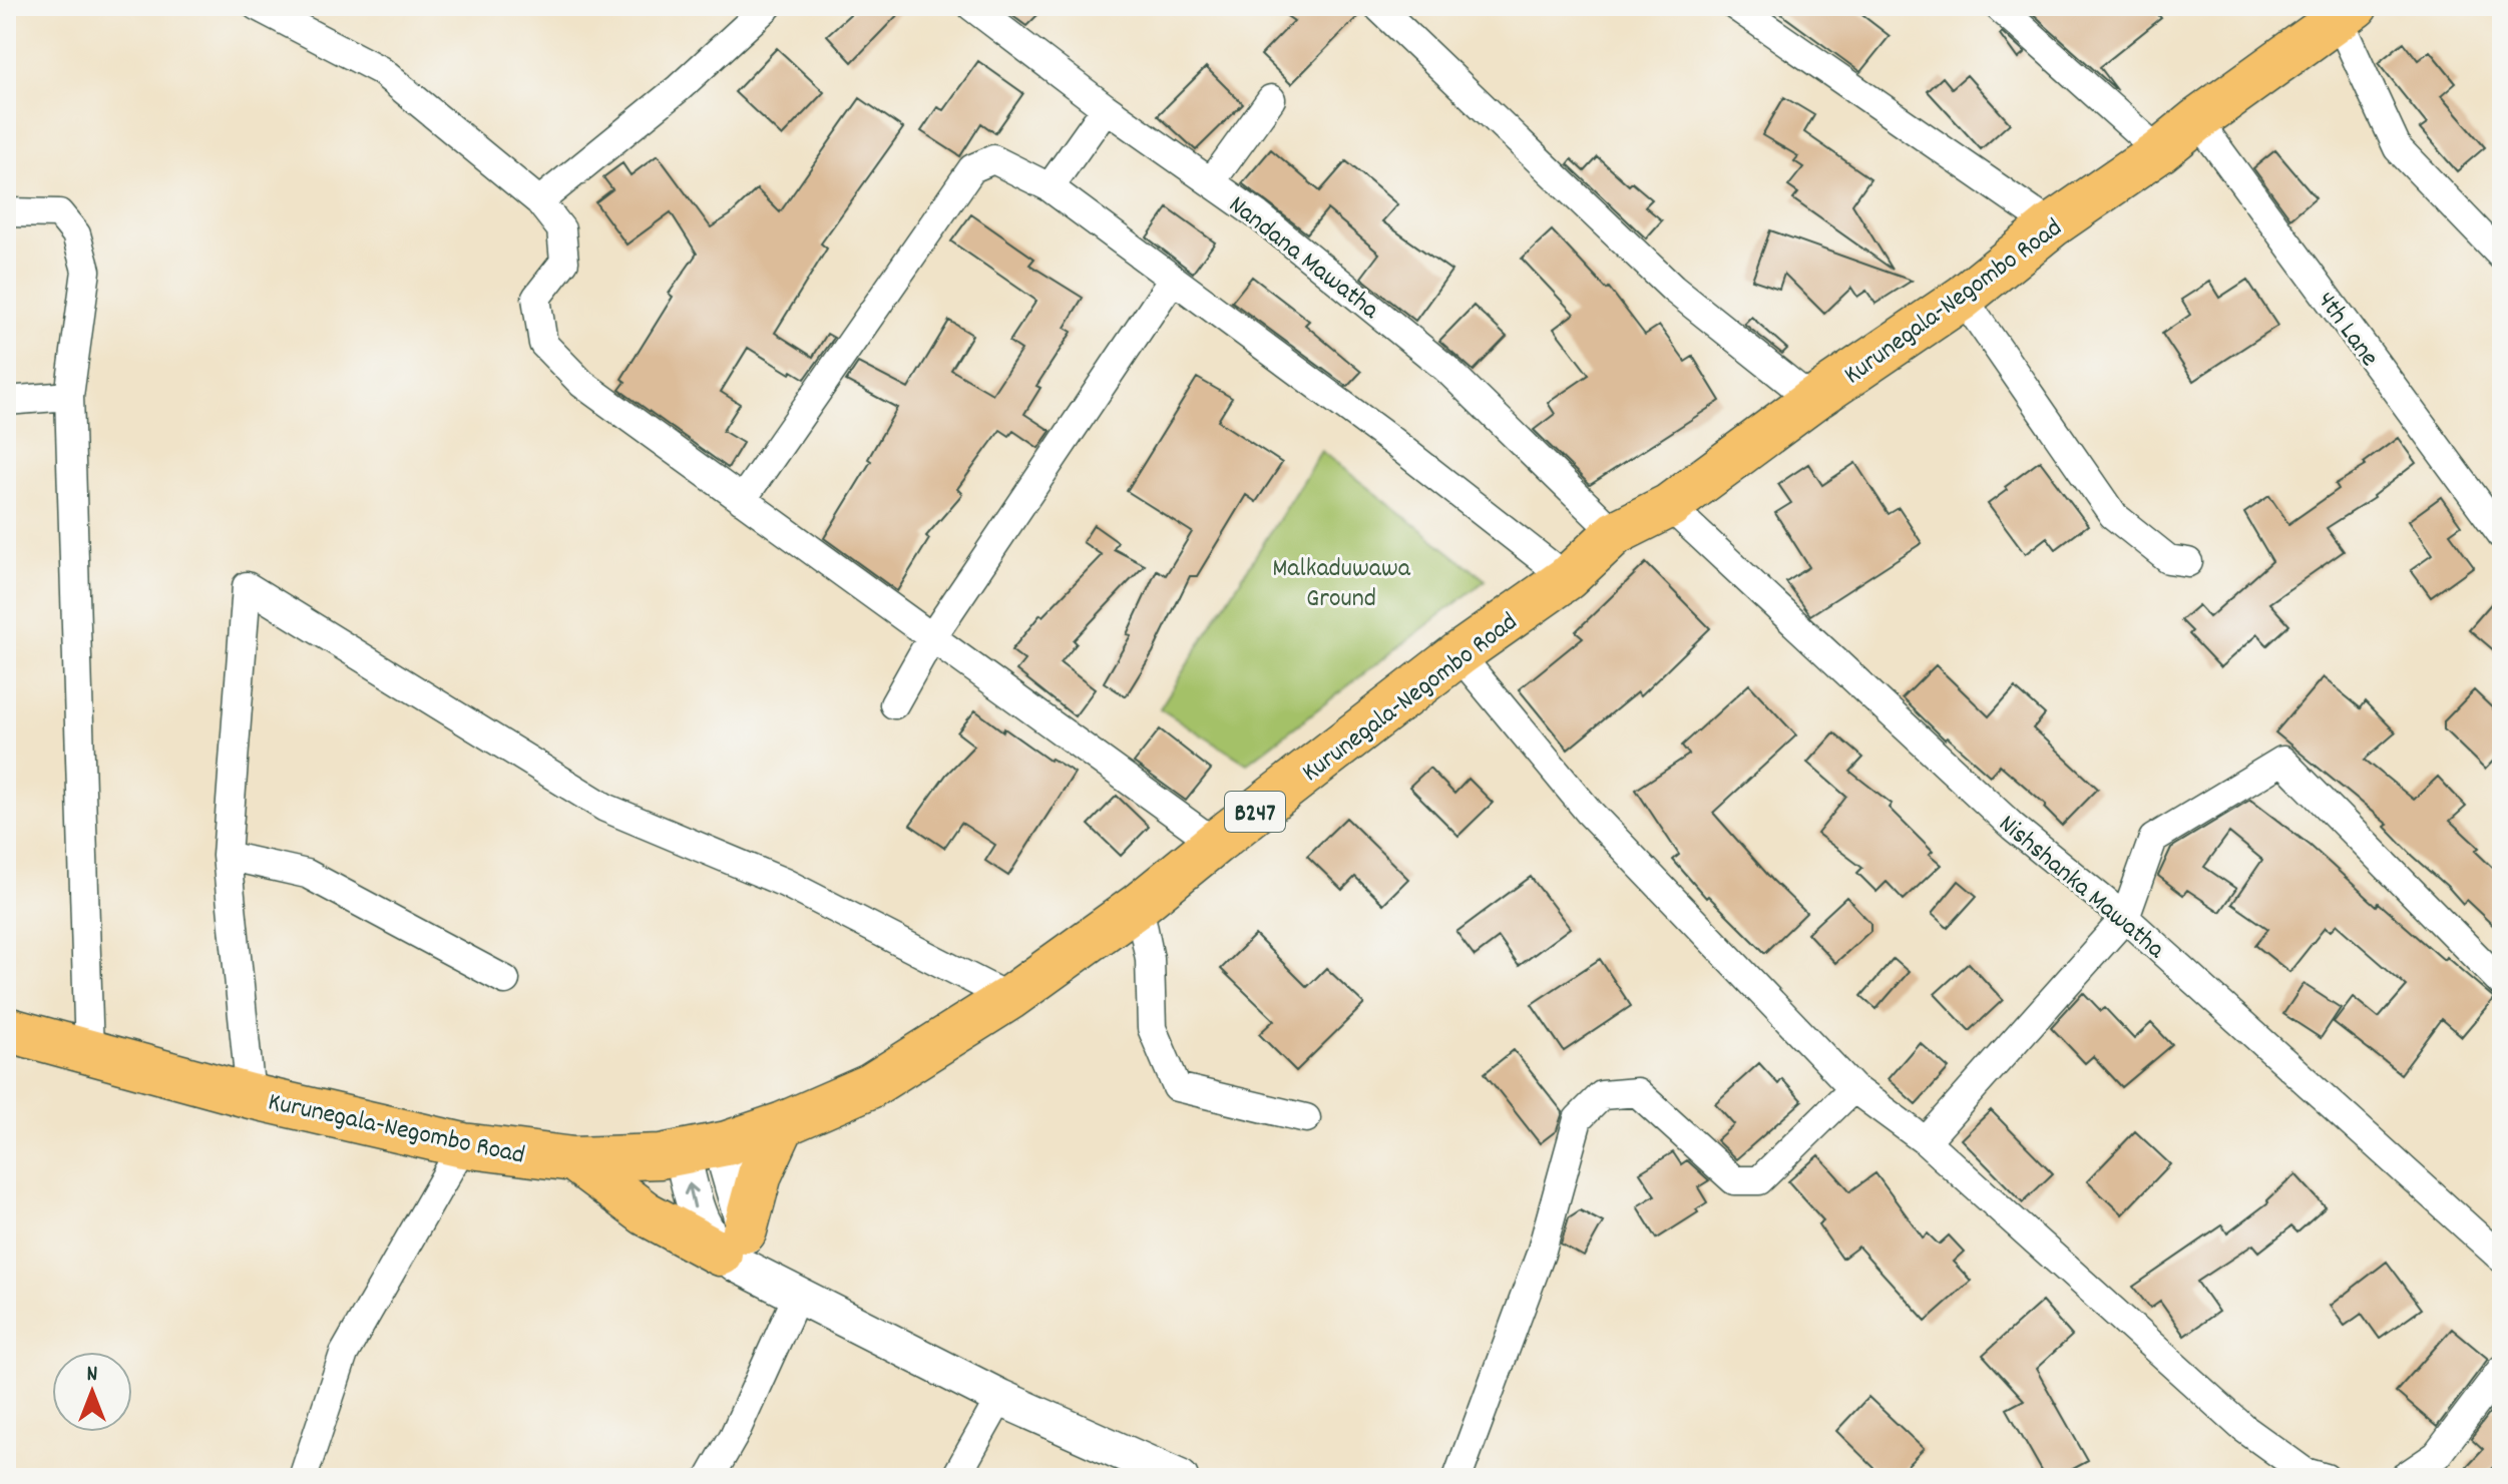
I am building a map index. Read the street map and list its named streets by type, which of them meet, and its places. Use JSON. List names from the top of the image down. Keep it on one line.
{"streets":{"main road":["Kurunegala-Negombo Road","B247"],"street":["Nandana Mawatha","4th Lane","Nishshanka Mawatha"]},"crossings":[["Nandana Mawatha","Kurunegala-Negombo Road"],["Kurunegala-Negombo Road","4th Lane"],["Kurunegala-Negombo Road","Nishshanka Mawatha"]],"parks":["Malkaduwawa Ground"],"north":"top"}
